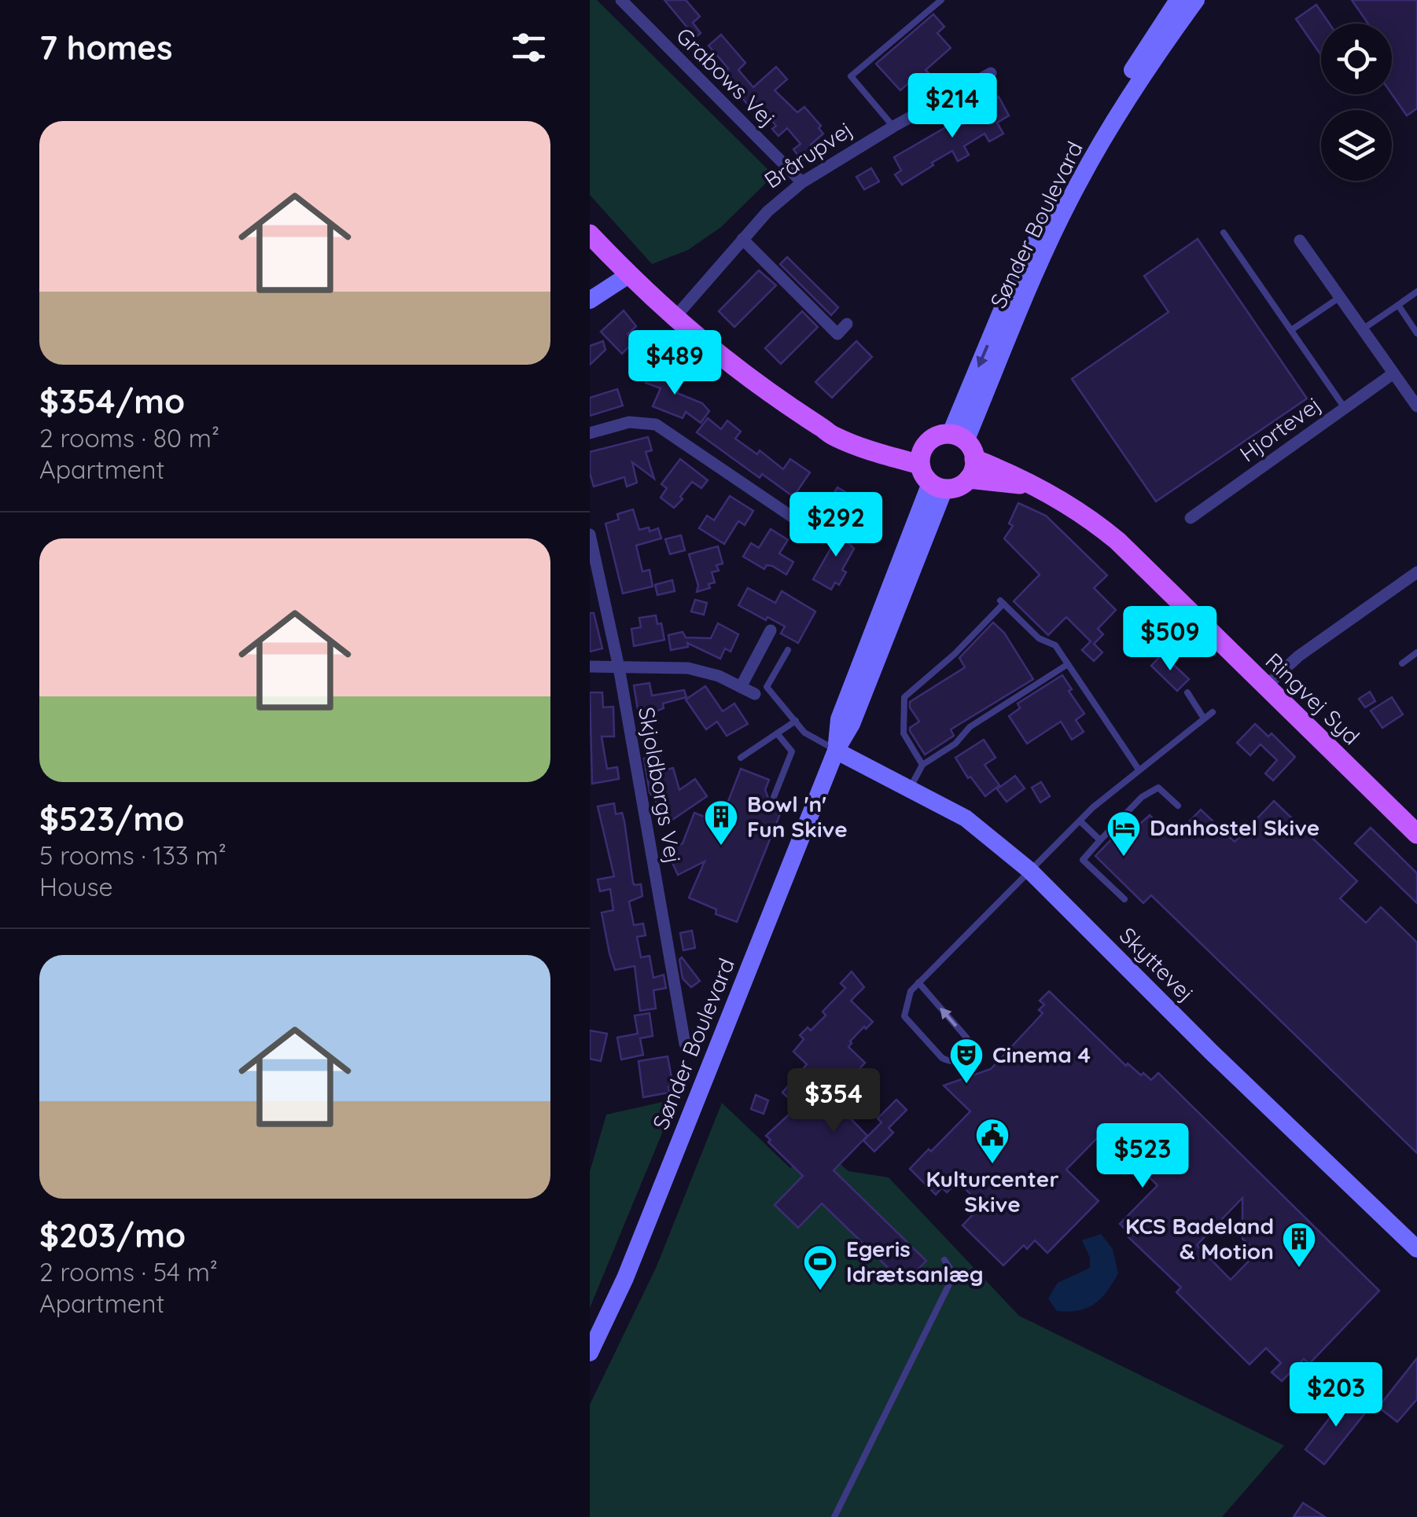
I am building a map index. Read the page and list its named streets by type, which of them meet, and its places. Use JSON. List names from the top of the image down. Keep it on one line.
{"streets":{"main road":["Ringvej Syd"],"street":["Grabows Vej","Brårupvej","Sønder Boulevard","Hjortevej","Skjoldborgs Vej","Skyttevej"]},"crossings":[["Grabows Vej","Brårupvej"],["Sønder Boulevard","Ringvej Syd"],["Sønder Boulevard","Skyttevej"]],"places":{"building":["Bowl 'n' Fun Skive","KCS Badeland & Motion"],"hotel":["Danhostel Skive"],"theatre":["Cinema 4"],"public building":["Kulturcenter Skive"],"sports":["Egeris Idrætsanlæg"]},"page":{"heading":"7 homes","price":["$214","$489","$292","$509","$354","$523","$203"],"list":[{"name":"$354/mo","note":"2 rooms · 80 m² · Apartment"},{"name":"$523/mo","note":"5 rooms · 133 m² · House"},{"name":"$203/mo","note":"2 rooms · 54 m² · Apartment"}]}}
